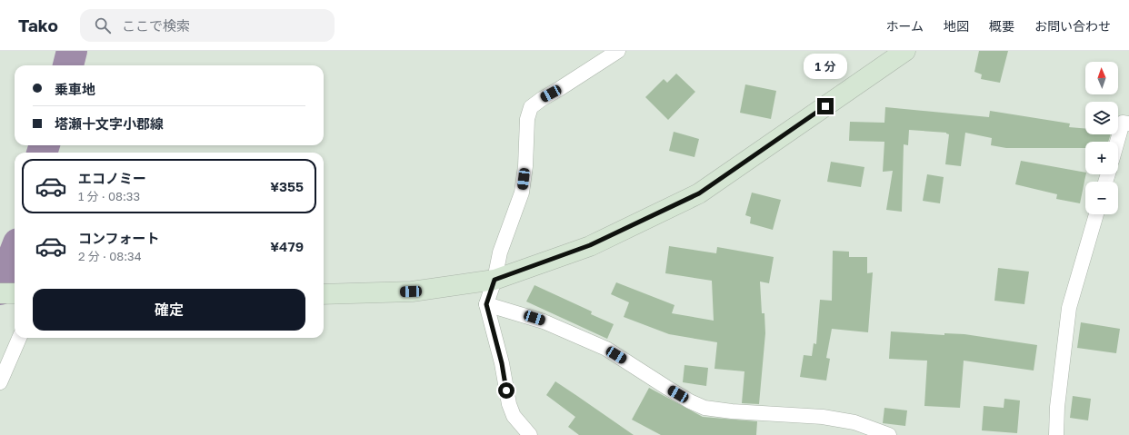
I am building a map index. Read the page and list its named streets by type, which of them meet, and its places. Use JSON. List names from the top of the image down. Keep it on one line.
{"north":"top","page":{"header":"Tako","search":"ここで検索","nav":["ホーム","地図","概要","お問い合わせ"],"bubble":"1 分","map_buttons":["+","−"],"banner":["乗車地","塔瀬十文字小郡線"],"list":[{"name":"エコノミー","note":"1 分 · 08:33","value":"¥355"},{"name":"コンフォート","note":"2 分 · 08:34","value":"¥479"}],"buttons":"確定"}}
